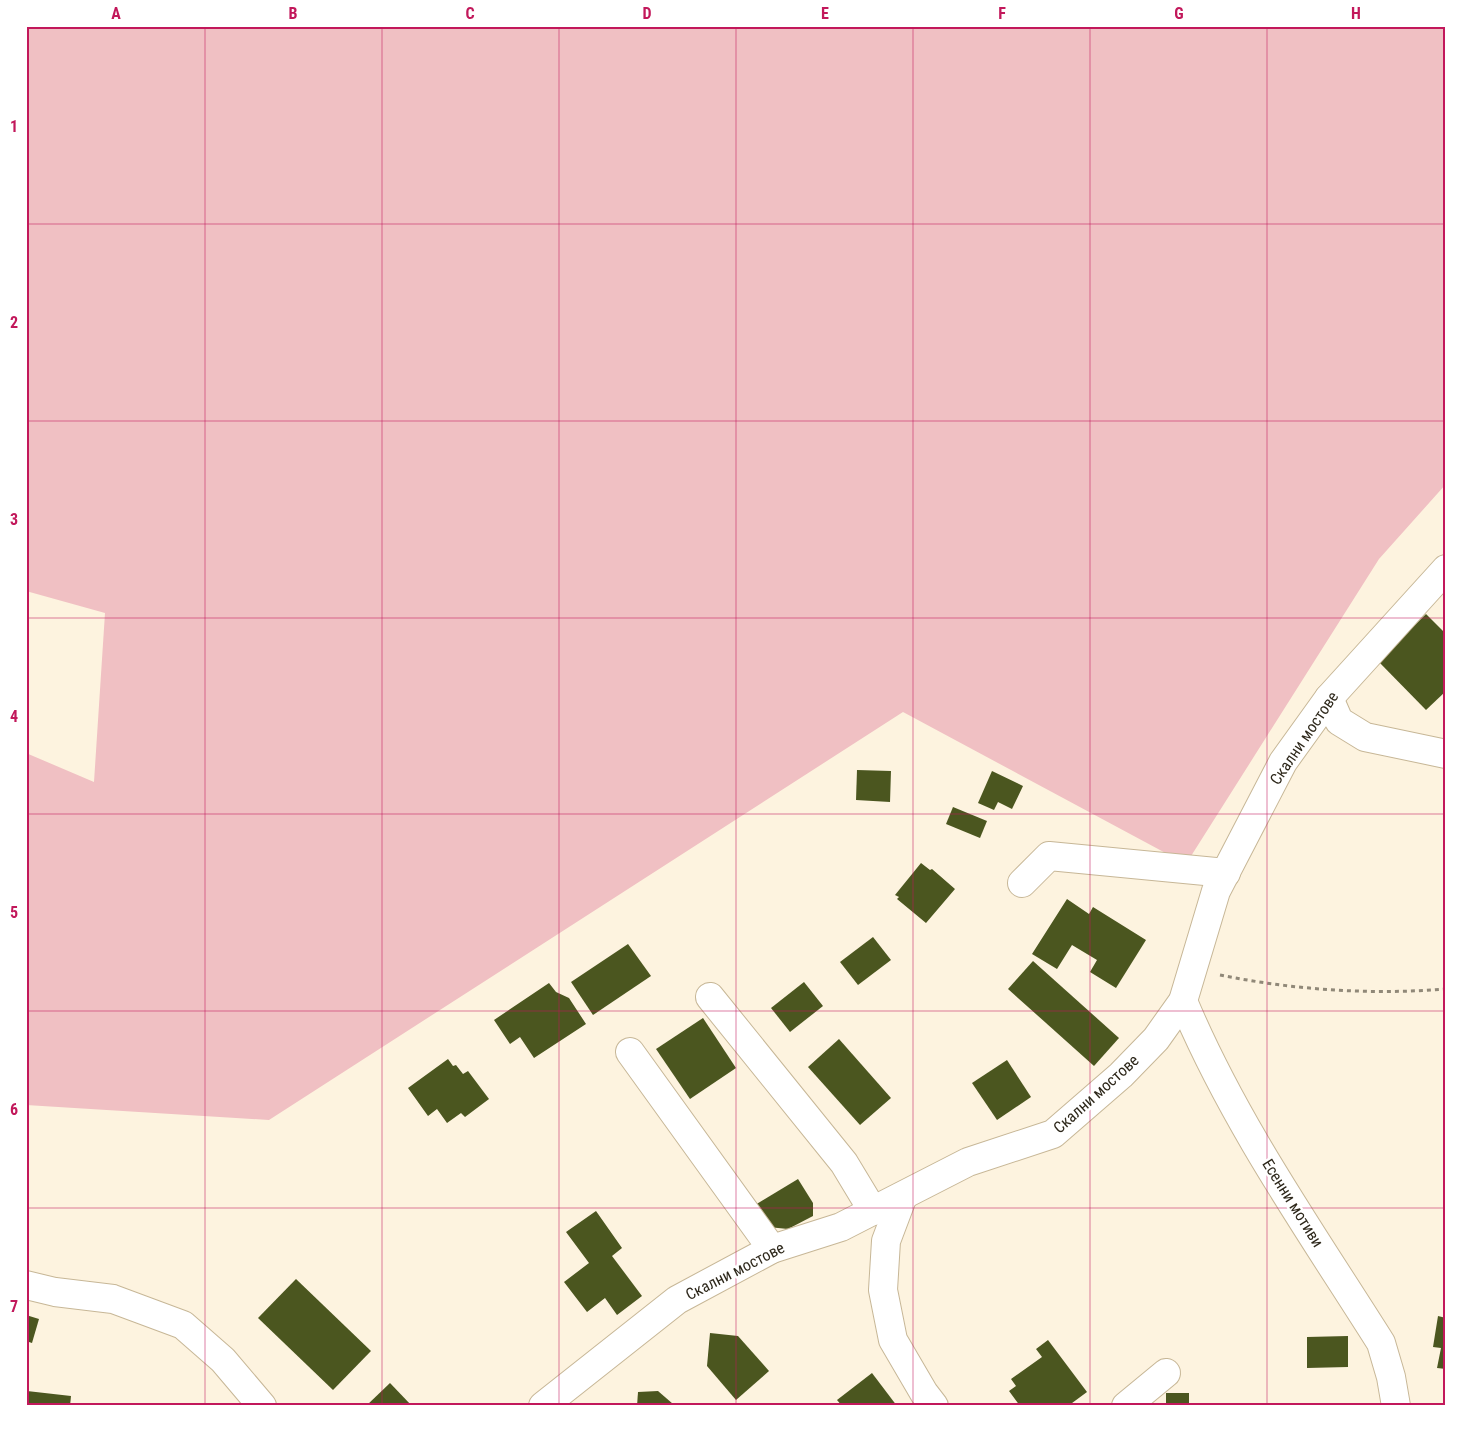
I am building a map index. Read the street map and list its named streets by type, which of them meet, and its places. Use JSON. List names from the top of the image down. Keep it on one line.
{"streets":{"street":["Скални мостове","Есенни мотиви"]},"crossings":[["Скални мостове","Есенни мотиви"]],"grid":{"columns":["A","B","C","D","E","F","G","H"],"rows":["1","2","3","4","5","6","7"]}}
